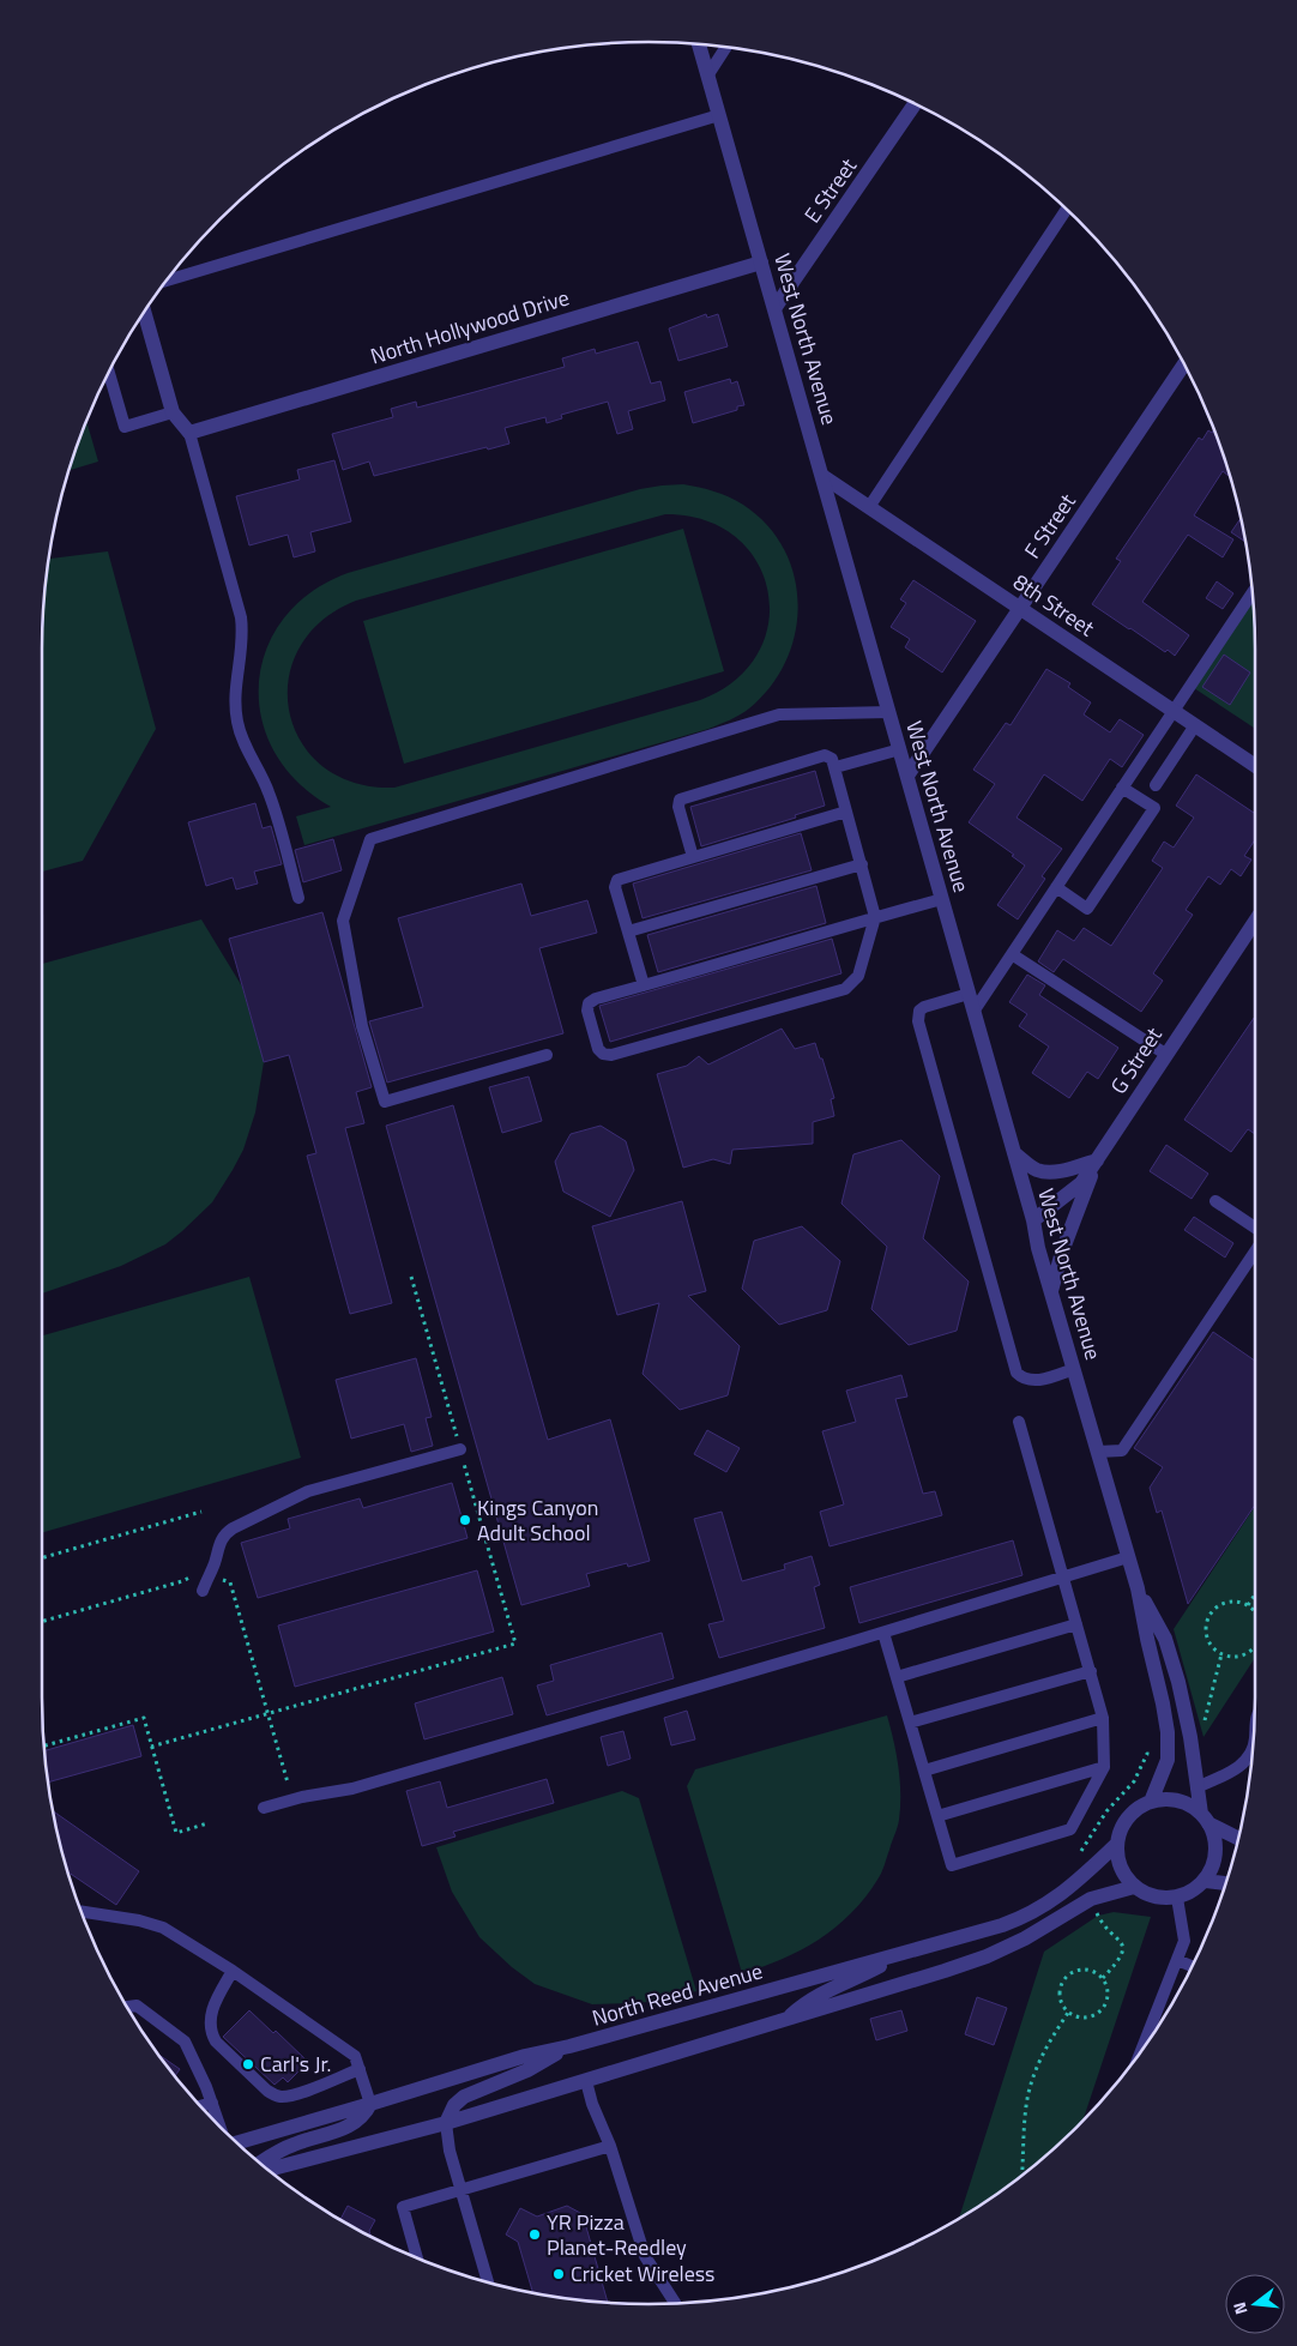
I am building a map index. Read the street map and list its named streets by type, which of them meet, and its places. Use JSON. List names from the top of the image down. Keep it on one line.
{"streets":{"street":["E Street","North Hollywood Drive","West North Avenue","F Street","8th Street","G Street","North Reed Avenue"]},"crossings":[["E Street","West North Avenue"],["North Hollywood Drive","West North Avenue"],["West North Avenue","F Street"],["West North Avenue","8th Street"],["West North Avenue","G Street"],["West North Avenue","North Reed Avenue"],["F Street","8th Street"]],"places":["Kings Canyon Adult School","Carl's Jr.","YR Pizza Planet-Reedley","Cricket Wireless"],"north":"left"}
